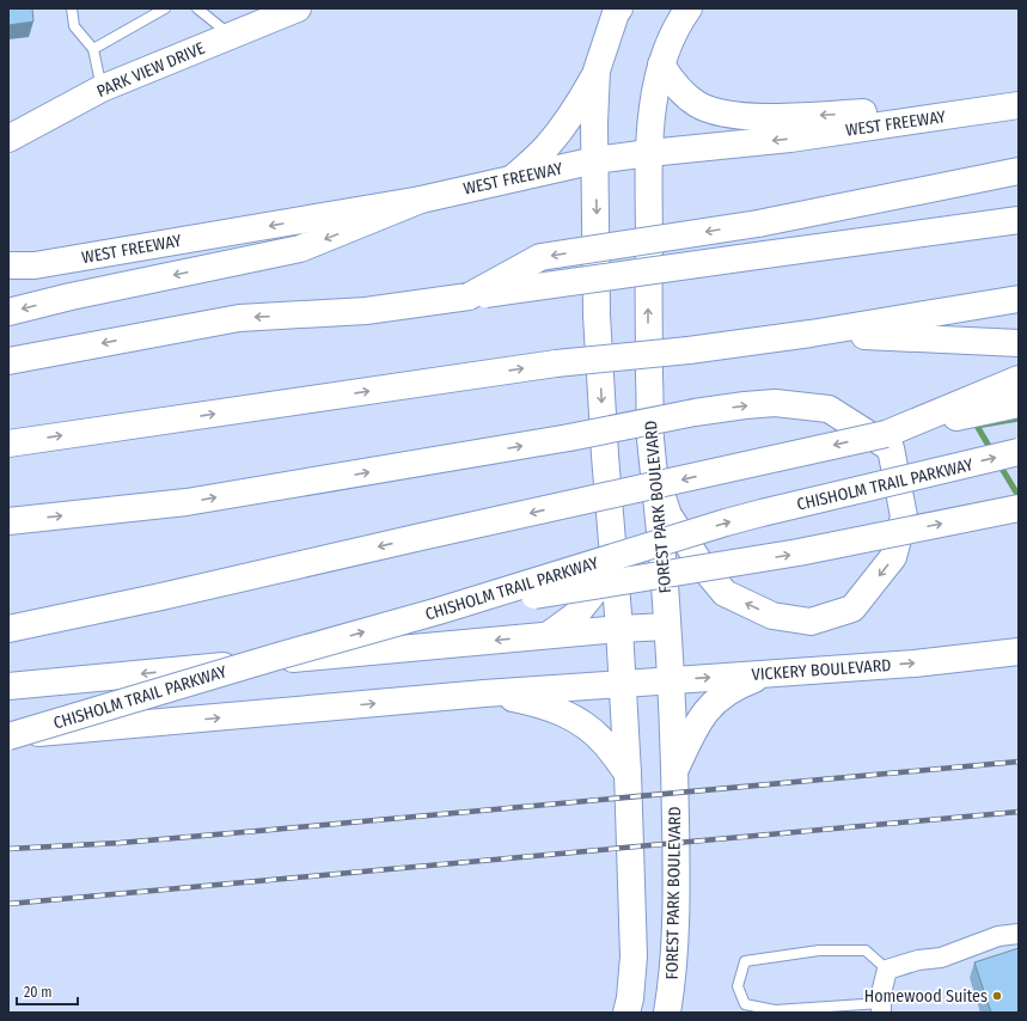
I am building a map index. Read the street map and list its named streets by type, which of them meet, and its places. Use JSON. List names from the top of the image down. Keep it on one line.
{"streets":{"main road":["PARK VIEW DRIVE","WEST FREEWAY","CHISHOLM TRAIL PARKWAY","FOREST PARK BOULEVARD","VICKERY BOULEVARD"]},"crossings":[["WEST FREEWAY","FOREST PARK BOULEVARD"],["FOREST PARK BOULEVARD","VICKERY BOULEVARD"]],"places":["Homewood Suites"],"scale_bar":"20 m"}
